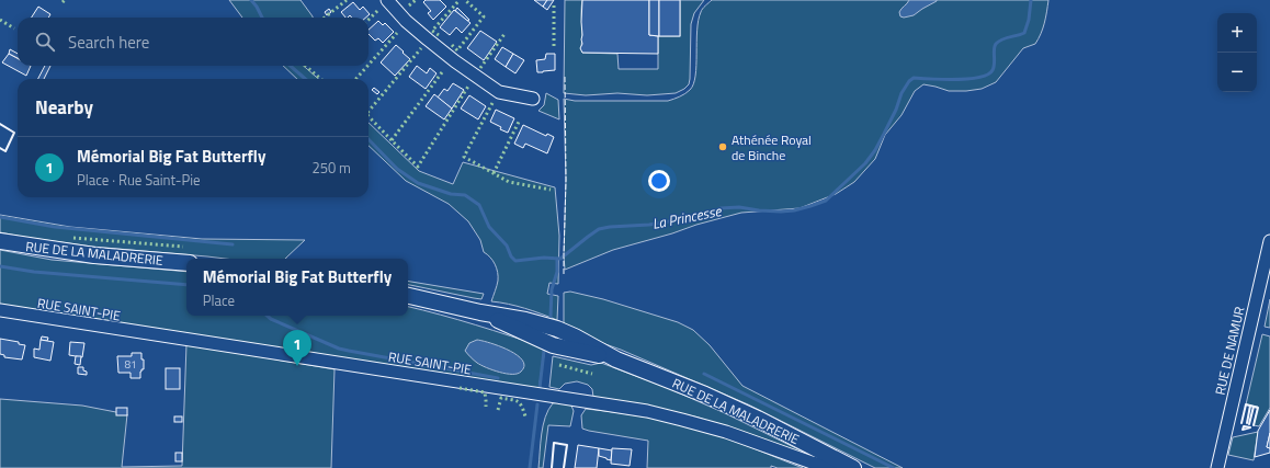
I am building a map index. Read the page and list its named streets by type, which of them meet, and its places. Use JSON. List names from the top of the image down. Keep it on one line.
{"streets":{"main road":["RUE DE LA MALADRERIE"],"street":["RUE SAINT-PIE","RUE DE NAMUR"]},"crossings":[["RUE DE LA MALADRERIE","RUE SAINT-PIE"]],"water":["La Princesse"],"places":["Athénée Royal de Binche"],"house_numbers":["81"],"page":{"map_buttons":["+","−"],"search":"Search here","heading":"Nearby","list":[{"mark":"1","name":"Mémorial Big Fat Butterfly","note":"Place · Rue Saint-Pie","value":"250 m"}],"popup":["Mémorial Big Fat Butterfly","Place"],"pins":"1"}}
